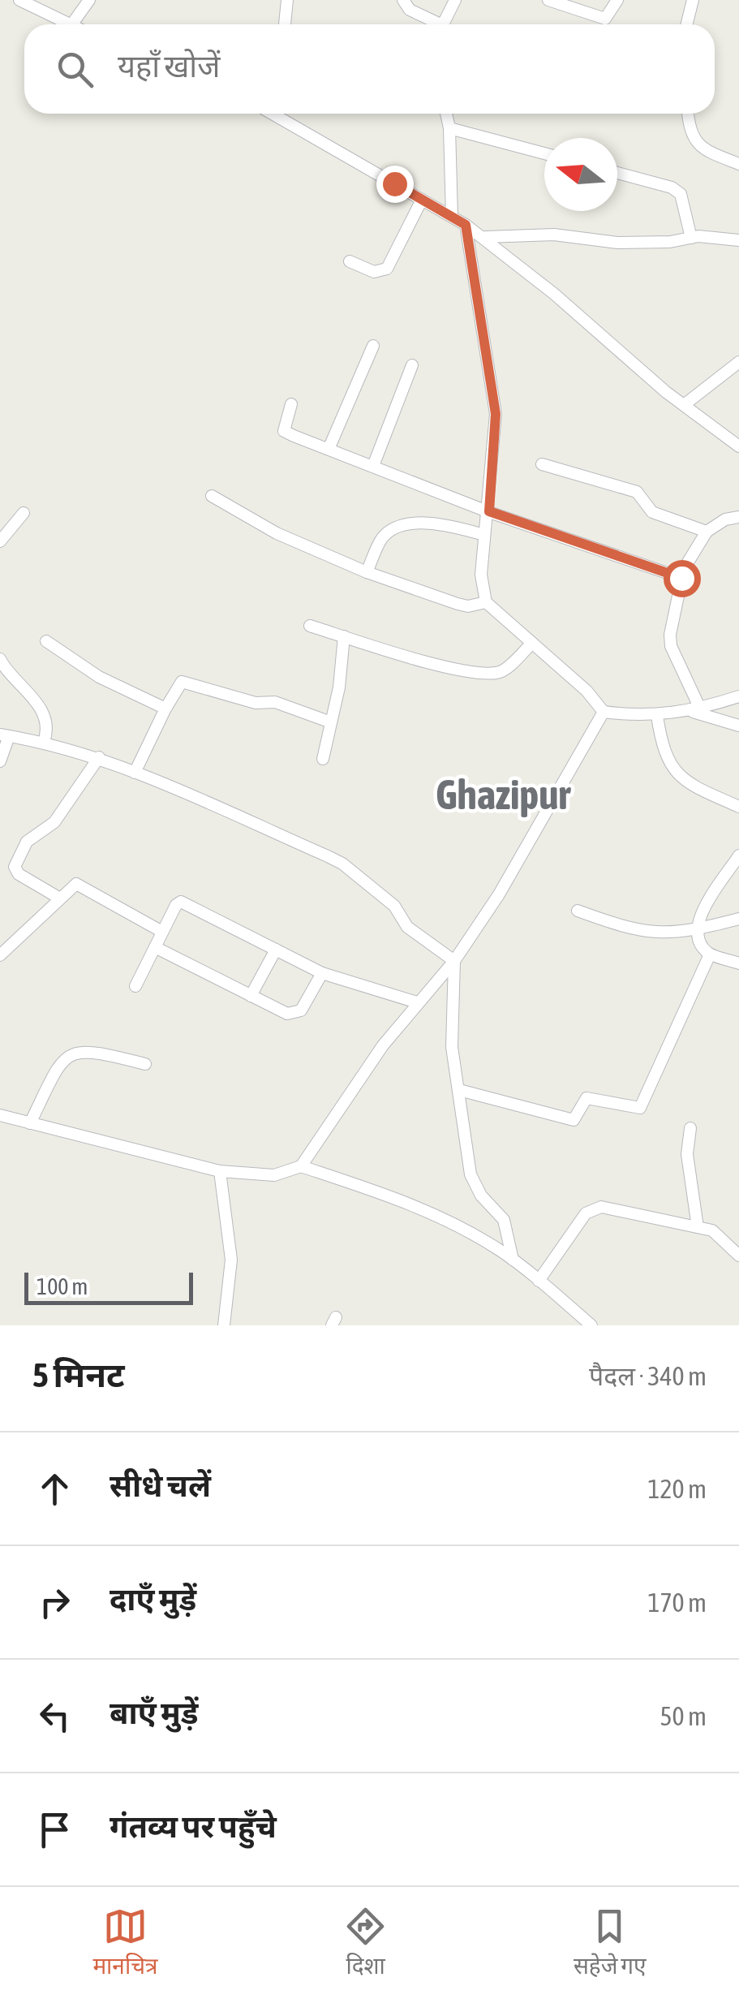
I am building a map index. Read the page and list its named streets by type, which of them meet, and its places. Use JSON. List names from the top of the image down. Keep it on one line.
{"districts":["Ghazipur"],"scale_bar":"100 m","north":"left","page":{"search":"यहाँ खोजें","scale":"100 m","heading":["5 मिनट","पैदल · 340 m"],"list":[["सीधे चलें","120 m"],["दाएँ मुड़ें","170 m"],["बाएँ मुड़ें","50 m"],"गंतव्य पर पहुँचे"],"nav":["मानचित्र","दिशा","सहेजे गए"]}}
